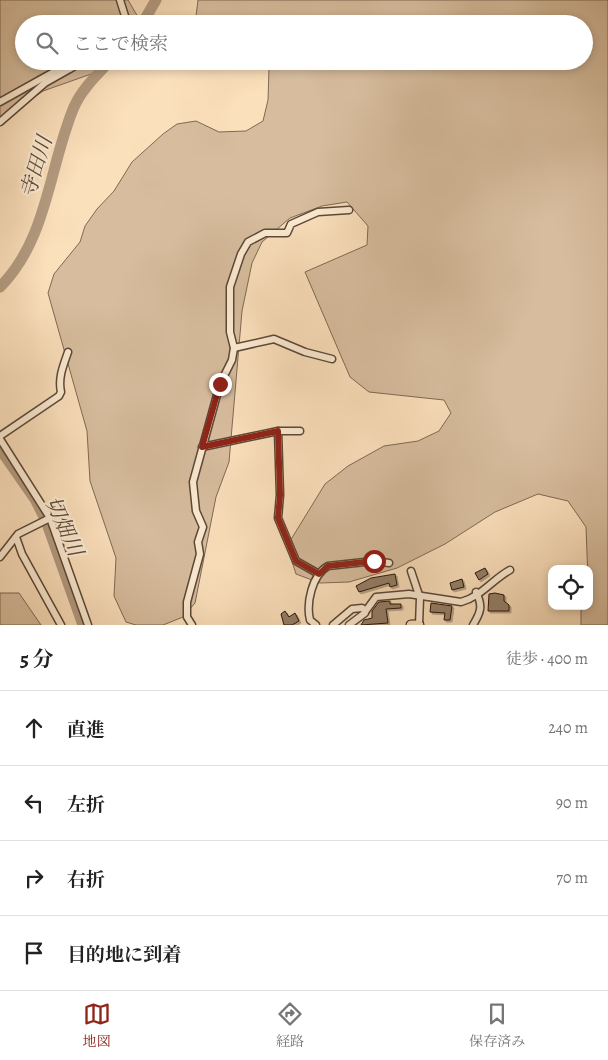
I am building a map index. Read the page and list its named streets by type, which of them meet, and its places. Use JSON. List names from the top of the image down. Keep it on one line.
{"water":["寺田川","切畑川"],"page":{"search":"ここで検索","heading":["5 分","徒歩 · 400 m"],"list":[["直進","240 m"],["左折","90 m"],["右折","70 m"],"目的地に到着"],"nav":["地図","経路","保存済み"]}}
